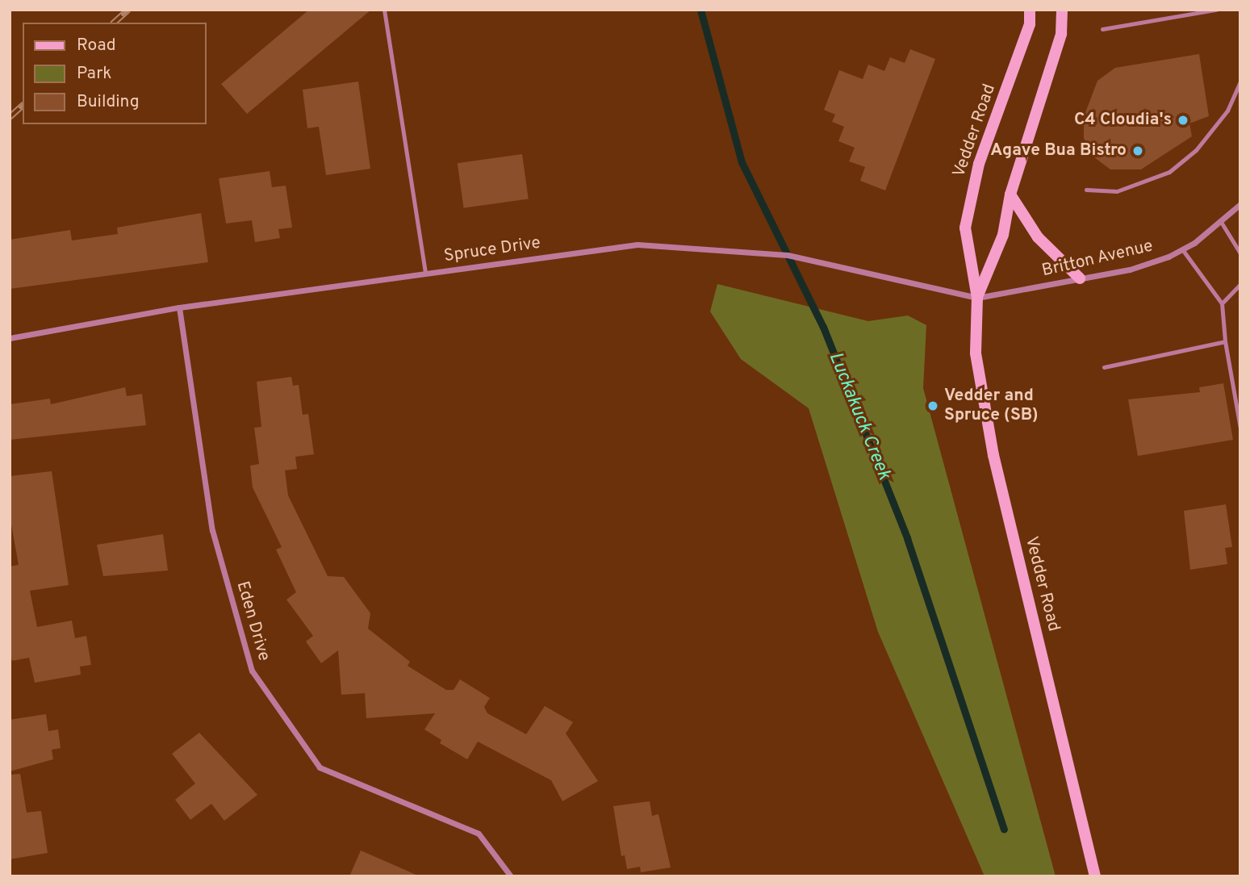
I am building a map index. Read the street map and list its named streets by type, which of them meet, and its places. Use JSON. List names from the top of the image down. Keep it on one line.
{"streets":{"main road":["Vedder Road"],"street":["Spruce Drive","Britton Avenue","Eden Drive"]},"crossings":[["Vedder Road","Spruce Drive"],["Vedder Road","Britton Avenue"],["Spruce Drive","Britton Avenue"],["Spruce Drive","Eden Drive"]],"water":["Luckakuck Creek"],"places":["C4 Cloudia's","Agave Bua Bistro","Vedder and Spruce (SB)"],"legend":["Road","Park","Building"]}
